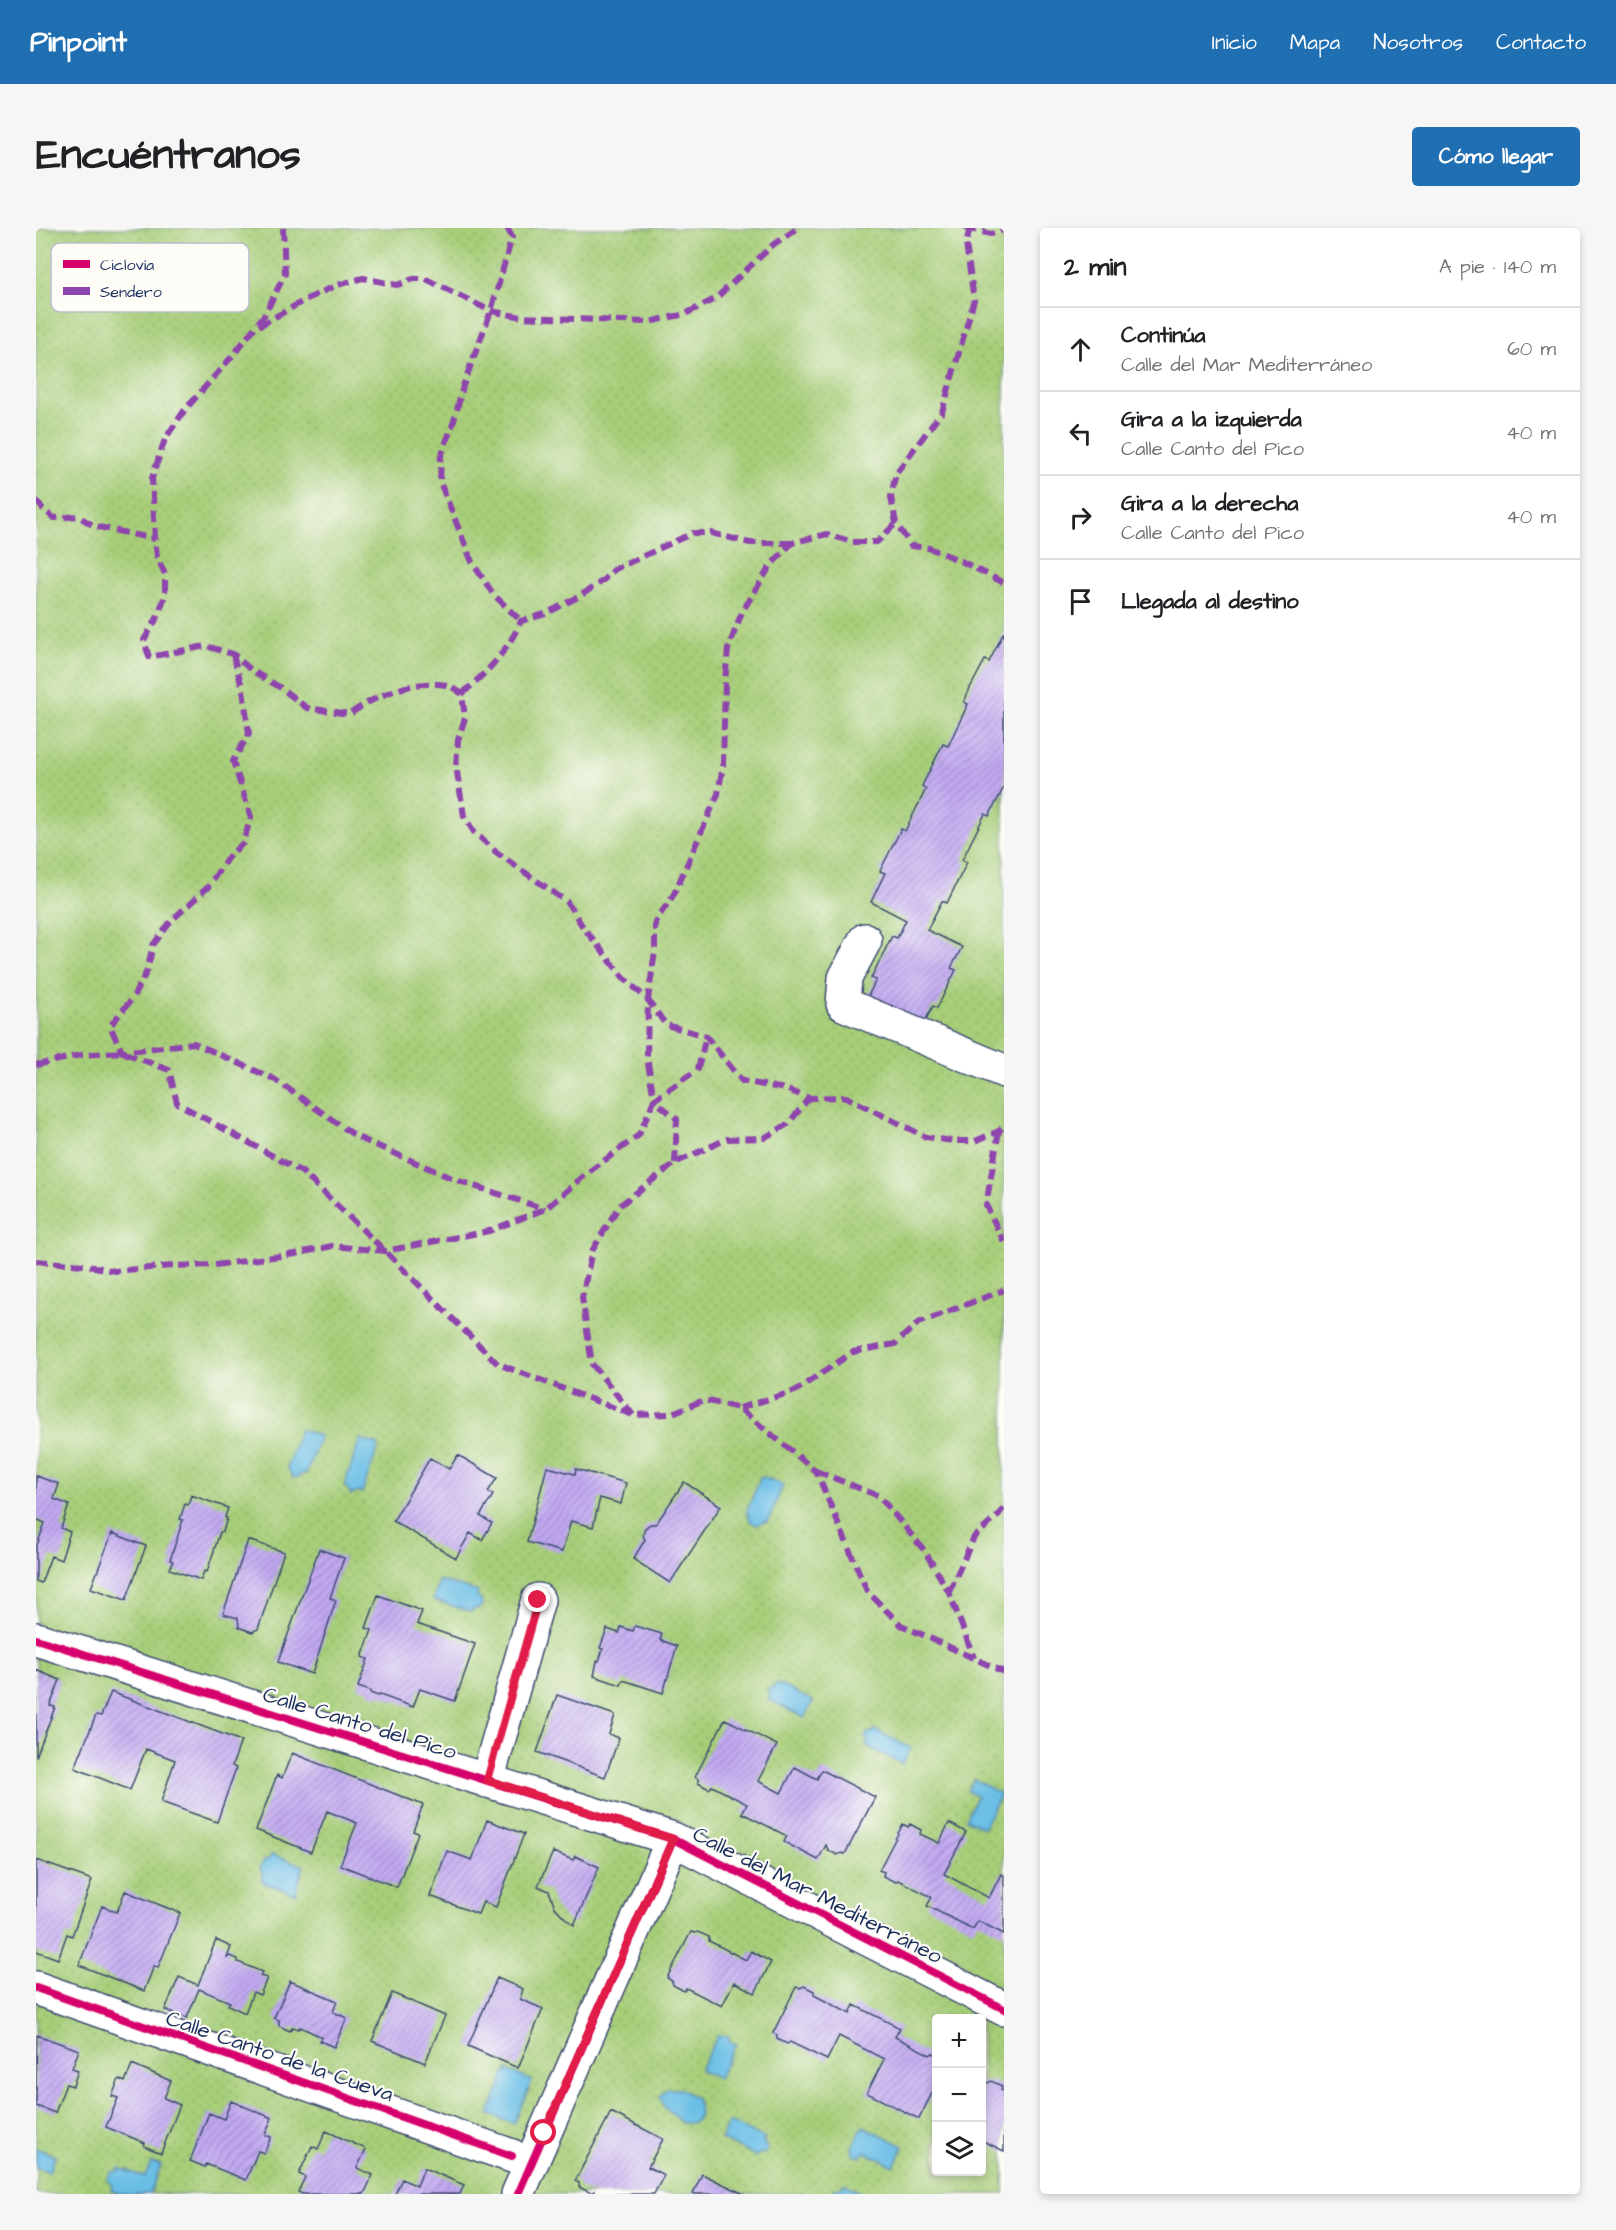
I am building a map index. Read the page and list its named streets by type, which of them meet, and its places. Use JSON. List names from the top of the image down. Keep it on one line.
{"streets":{"street":["Calle Canto del Pico","Calle del Mar Mediterráneo","Calle Canto de la Cueva"]},"crossings":[["Calle Canto del Pico","Calle del Mar Mediterráneo"]],"legend":["Ciclovía","Sendero"],"page":{"header":"Pinpoint","nav":["Inicio","Mapa","Nosotros","Contacto"],"title":"Encuéntranos","buttons":"Cómo llegar","heading":["2 min","A pie · 140 m"],"list":[["Continúa","Calle del Mar Mediterráneo","60 m"],["Gira a la izquierda","Calle Canto del Pico","40 m"],["Gira a la derecha","Calle Canto del Pico","40 m"],"Llegada al destino"],"map_buttons":["+","−"]}}
